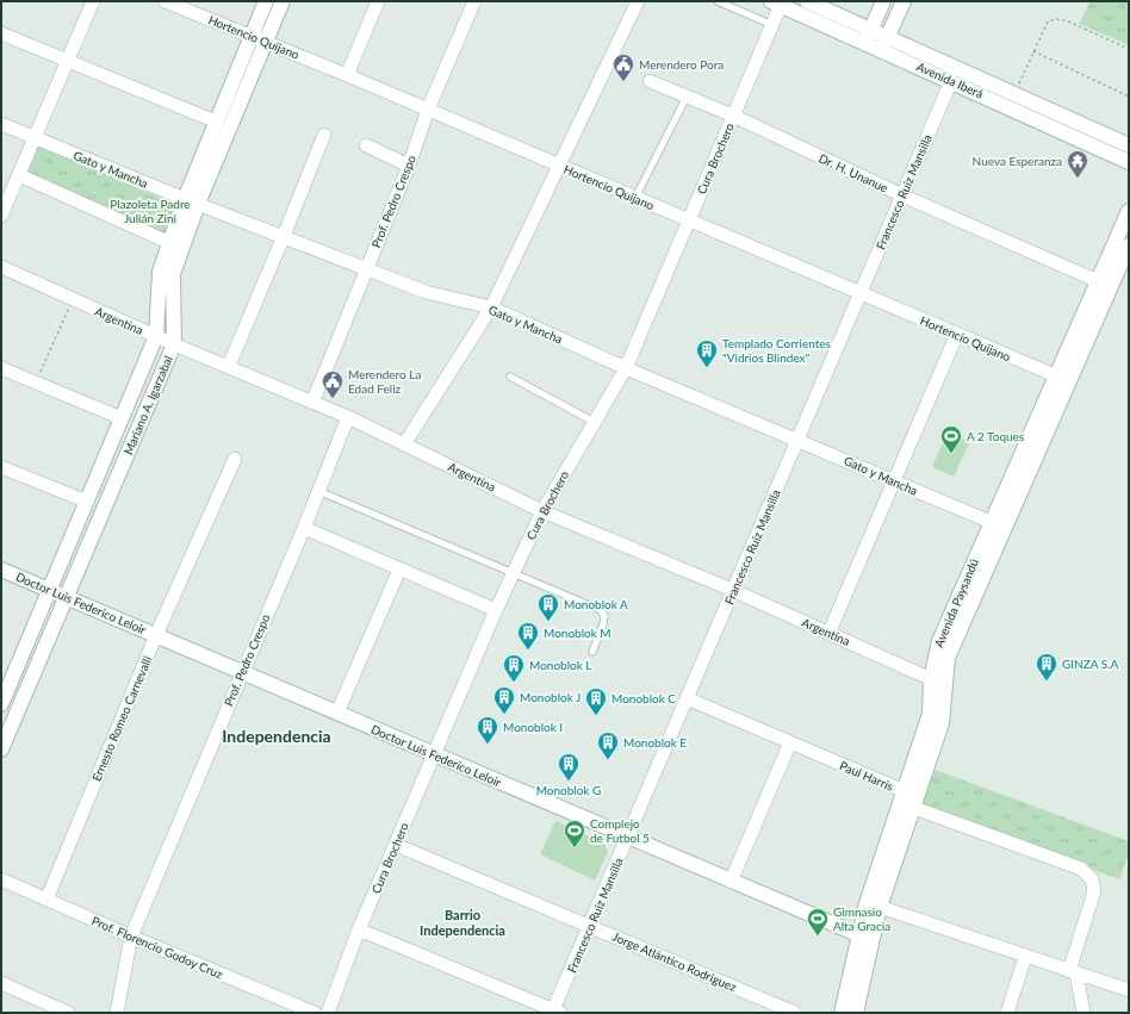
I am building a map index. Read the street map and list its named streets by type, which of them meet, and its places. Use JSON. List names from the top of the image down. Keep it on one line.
{"streets":{"main road":["Avenida Iberá","Mariano A. Igarzabal","Doctor Luis Federico Leloir","Avenida Paysandú"],"street":["Hortencio Quijano","Cura Brochero","Gato y Mancha","Dr. H. Unanue","Francesco Ruiz Mansilla","Prof. Pedro Crespo","Argentina","Ernesto Romeo Carnevalli","Paul Harris","Prof. Florencio Godoy Cruz","Jorge Atlántico Rodriguez"]},"crossings":[["Hortencio Quijano","Cura Brochero"],["Hortencio Quijano","Francesco Ruiz Mansilla"],["Hortencio Quijano","Prof. Pedro Crespo"],["Hortencio Quijano","Mariano A. Igarzabal"],["Hortencio Quijano","Avenida Paysandú"],["Avenida Iberá","Cura Brochero"],["Avenida Iberá","Francesco Ruiz Mansilla"],["Cura Brochero","Gato y Mancha"],["Cura Brochero","Dr. H. Unanue"],["Cura Brochero","Argentina"],["Cura Brochero","Doctor Luis Federico Leloir"],["Cura Brochero","Jorge Atlántico Rodriguez"],["Gato y Mancha","Francesco Ruiz Mansilla"],["Gato y Mancha","Prof. Pedro Crespo"],["Gato y Mancha","Mariano A. Igarzabal"],["Gato y Mancha","Avenida Paysandú"],["Dr. H. Unanue","Francesco Ruiz Mansilla"],["Dr. H. Unanue","Avenida Paysandú"],["Francesco Ruiz Mansilla","Argentina"],["Francesco Ruiz Mansilla","Doctor Luis Federico Leloir"],["Francesco Ruiz Mansilla","Paul Harris"],["Francesco Ruiz Mansilla","Jorge Atlántico Rodriguez"],["Prof. Pedro Crespo","Argentina"],["Prof. Pedro Crespo","Doctor Luis Federico Leloir"],["Prof. Pedro Crespo","Prof. Florencio Godoy Cruz"],["Argentina","Mariano A. Igarzabal"],["Argentina","Avenida Paysandú"],["Mariano A. Igarzabal","Doctor Luis Federico Leloir"],["Doctor Luis Federico Leloir","Avenida Paysandú"],["Doctor Luis Federico Leloir","Ernesto Romeo Carnevalli"],["Avenida Paysandú","Paul Harris"],["Ernesto Romeo Carnevalli","Prof. Florencio Godoy Cruz"]],"districts":["Independencia","Barrio Independencia"],"parks":["Plazoleta Padre Julián Zini"],"places":{"public building":["Merendero Pora","Merendero La Edad Feliz"],"temple":["Nueva Esperanza"],"building":["Templado Corrientes \"Vidrios Blindex\"","Monoblok A","Monoblok M","GINZA S.A","Monoblok L","Monoblok J","Monoblok C","Monoblok I","Monoblok E","Monoblok G"],"sports":["A 2 Toques","Complejo de Futbol 5","Gimnasio Alta Gracia"]}}
